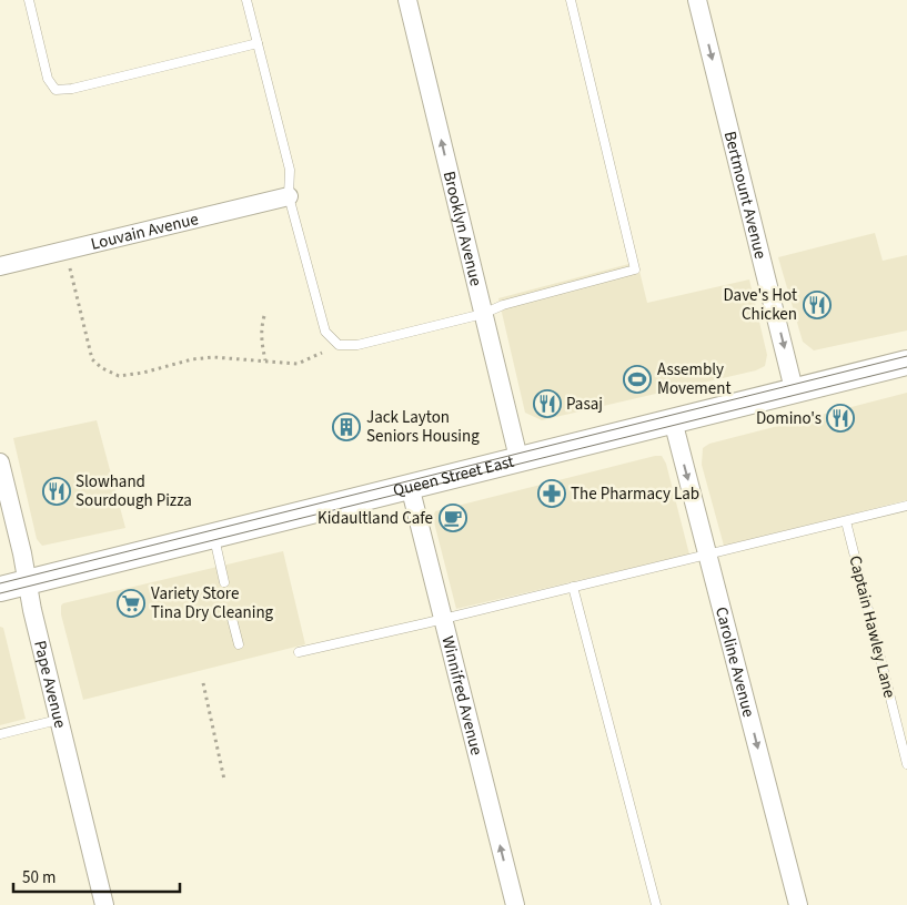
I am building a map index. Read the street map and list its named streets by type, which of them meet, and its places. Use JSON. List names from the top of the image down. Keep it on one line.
{"streets":{"main road":["Queen Street East"],"street":["Bertmount Avenue","Brooklyn Avenue","Louvain Avenue","Caroline Avenue","Pape Avenue","Winnifred Avenue"],"lane":["Captain Hawley Lane"]},"crossings":[["Bertmount Avenue","Queen Street East"],["Brooklyn Avenue","Queen Street East"],["Queen Street East","Caroline Avenue"],["Queen Street East","Pape Avenue"],["Queen Street East","Winnifred Avenue"]],"one_way":["Bertmount Avenue","Brooklyn Avenue","Caroline Avenue","Winnifred Avenue"],"places":{"restaurant":["Dave's Hot Chicken","Pasaj","Domino's","Slowhand Sourdough Pizza"],"sports":["Assembly Movement"],"building":["Jack Layton Seniors Housing"],"pharmacy":["The Pharmacy Lab"],"cafe":["Kidaultland Cafe"],"supermarket":["Variety Store Tina Dry Cleaning"]},"scale_bar":"50 m"}
